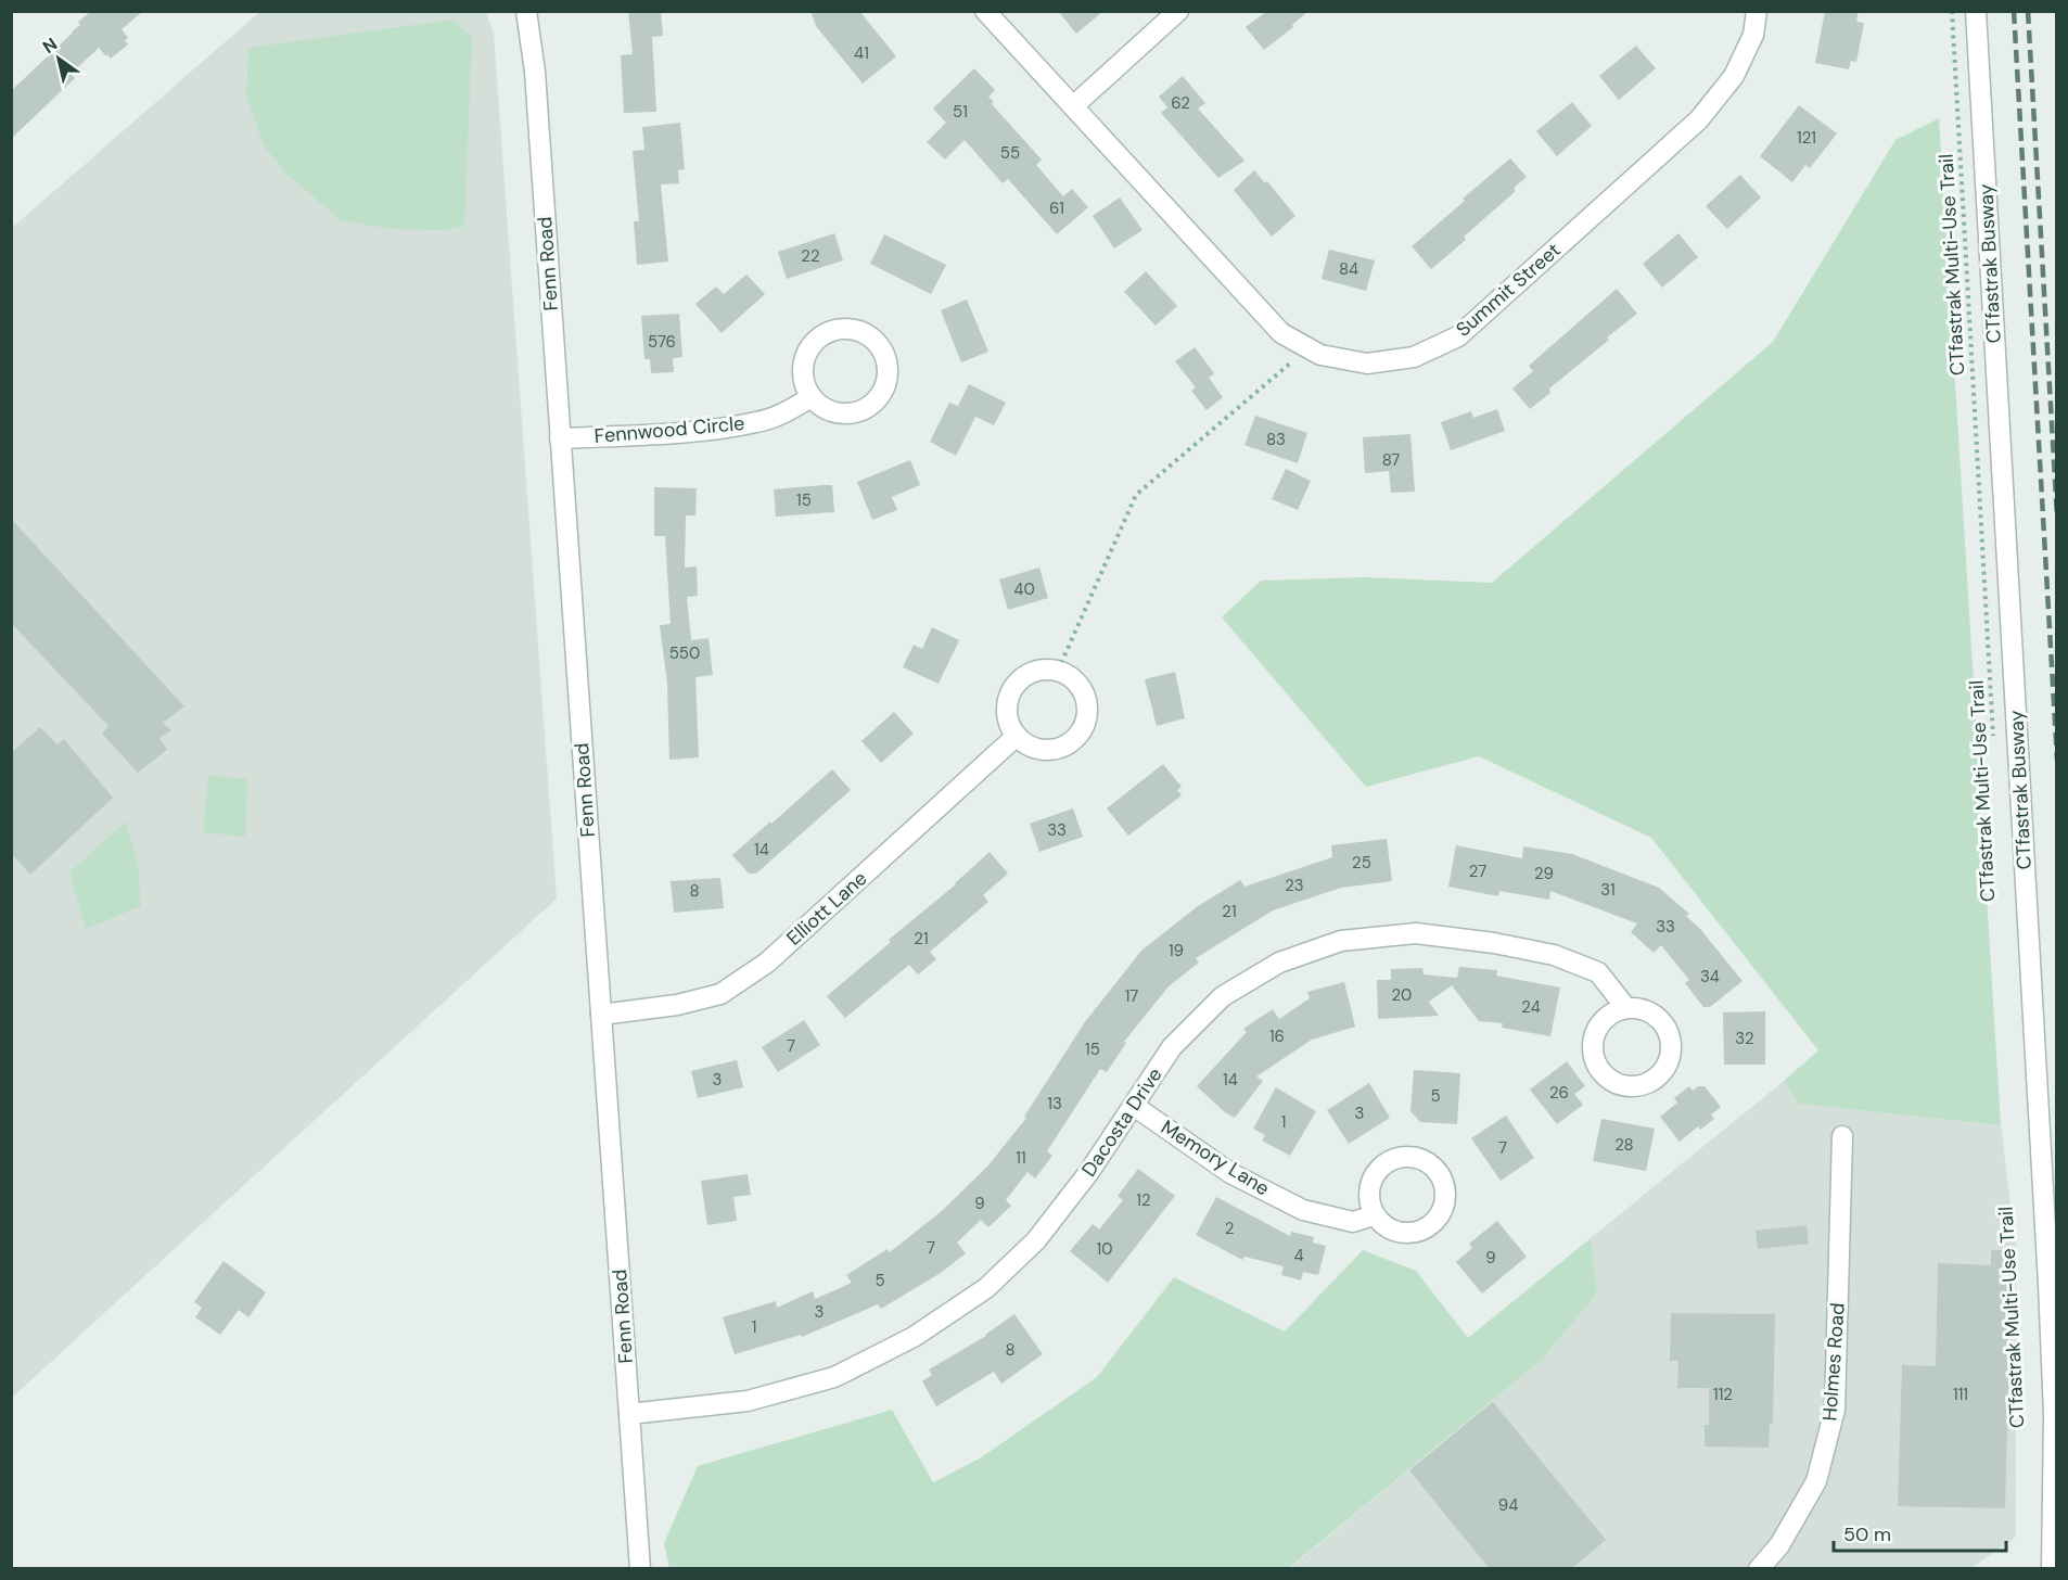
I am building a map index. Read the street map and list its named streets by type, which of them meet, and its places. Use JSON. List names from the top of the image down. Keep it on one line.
{"streets":{"street":["Fenn Road","CTfastrak Busway","Summit Street","Fennwood Circle","Elliott Lane","Dacosta Drive","Memory Lane","Holmes Road"],"path":["CTfastrak Multi-Use Trail"]},"crossings":[["Fenn Road","Fennwood Circle"],["Fenn Road","Elliott Lane"],["Fenn Road","Dacosta Drive"],["Dacosta Drive","Memory Lane"]],"house_numbers":["41","62","51","121","55","61","22","84","576","83","87","15","40","550","33","14","25","27","29","23","31","8","21","33","21","19","34","20","17","24","16","32","7","15","3","14","26","5","13","3","1","28","7","11","12","9","2","7","10","4","9","5","3","1","8","112","111","94"],"scale_bar":"50 m","north":"top left"}
